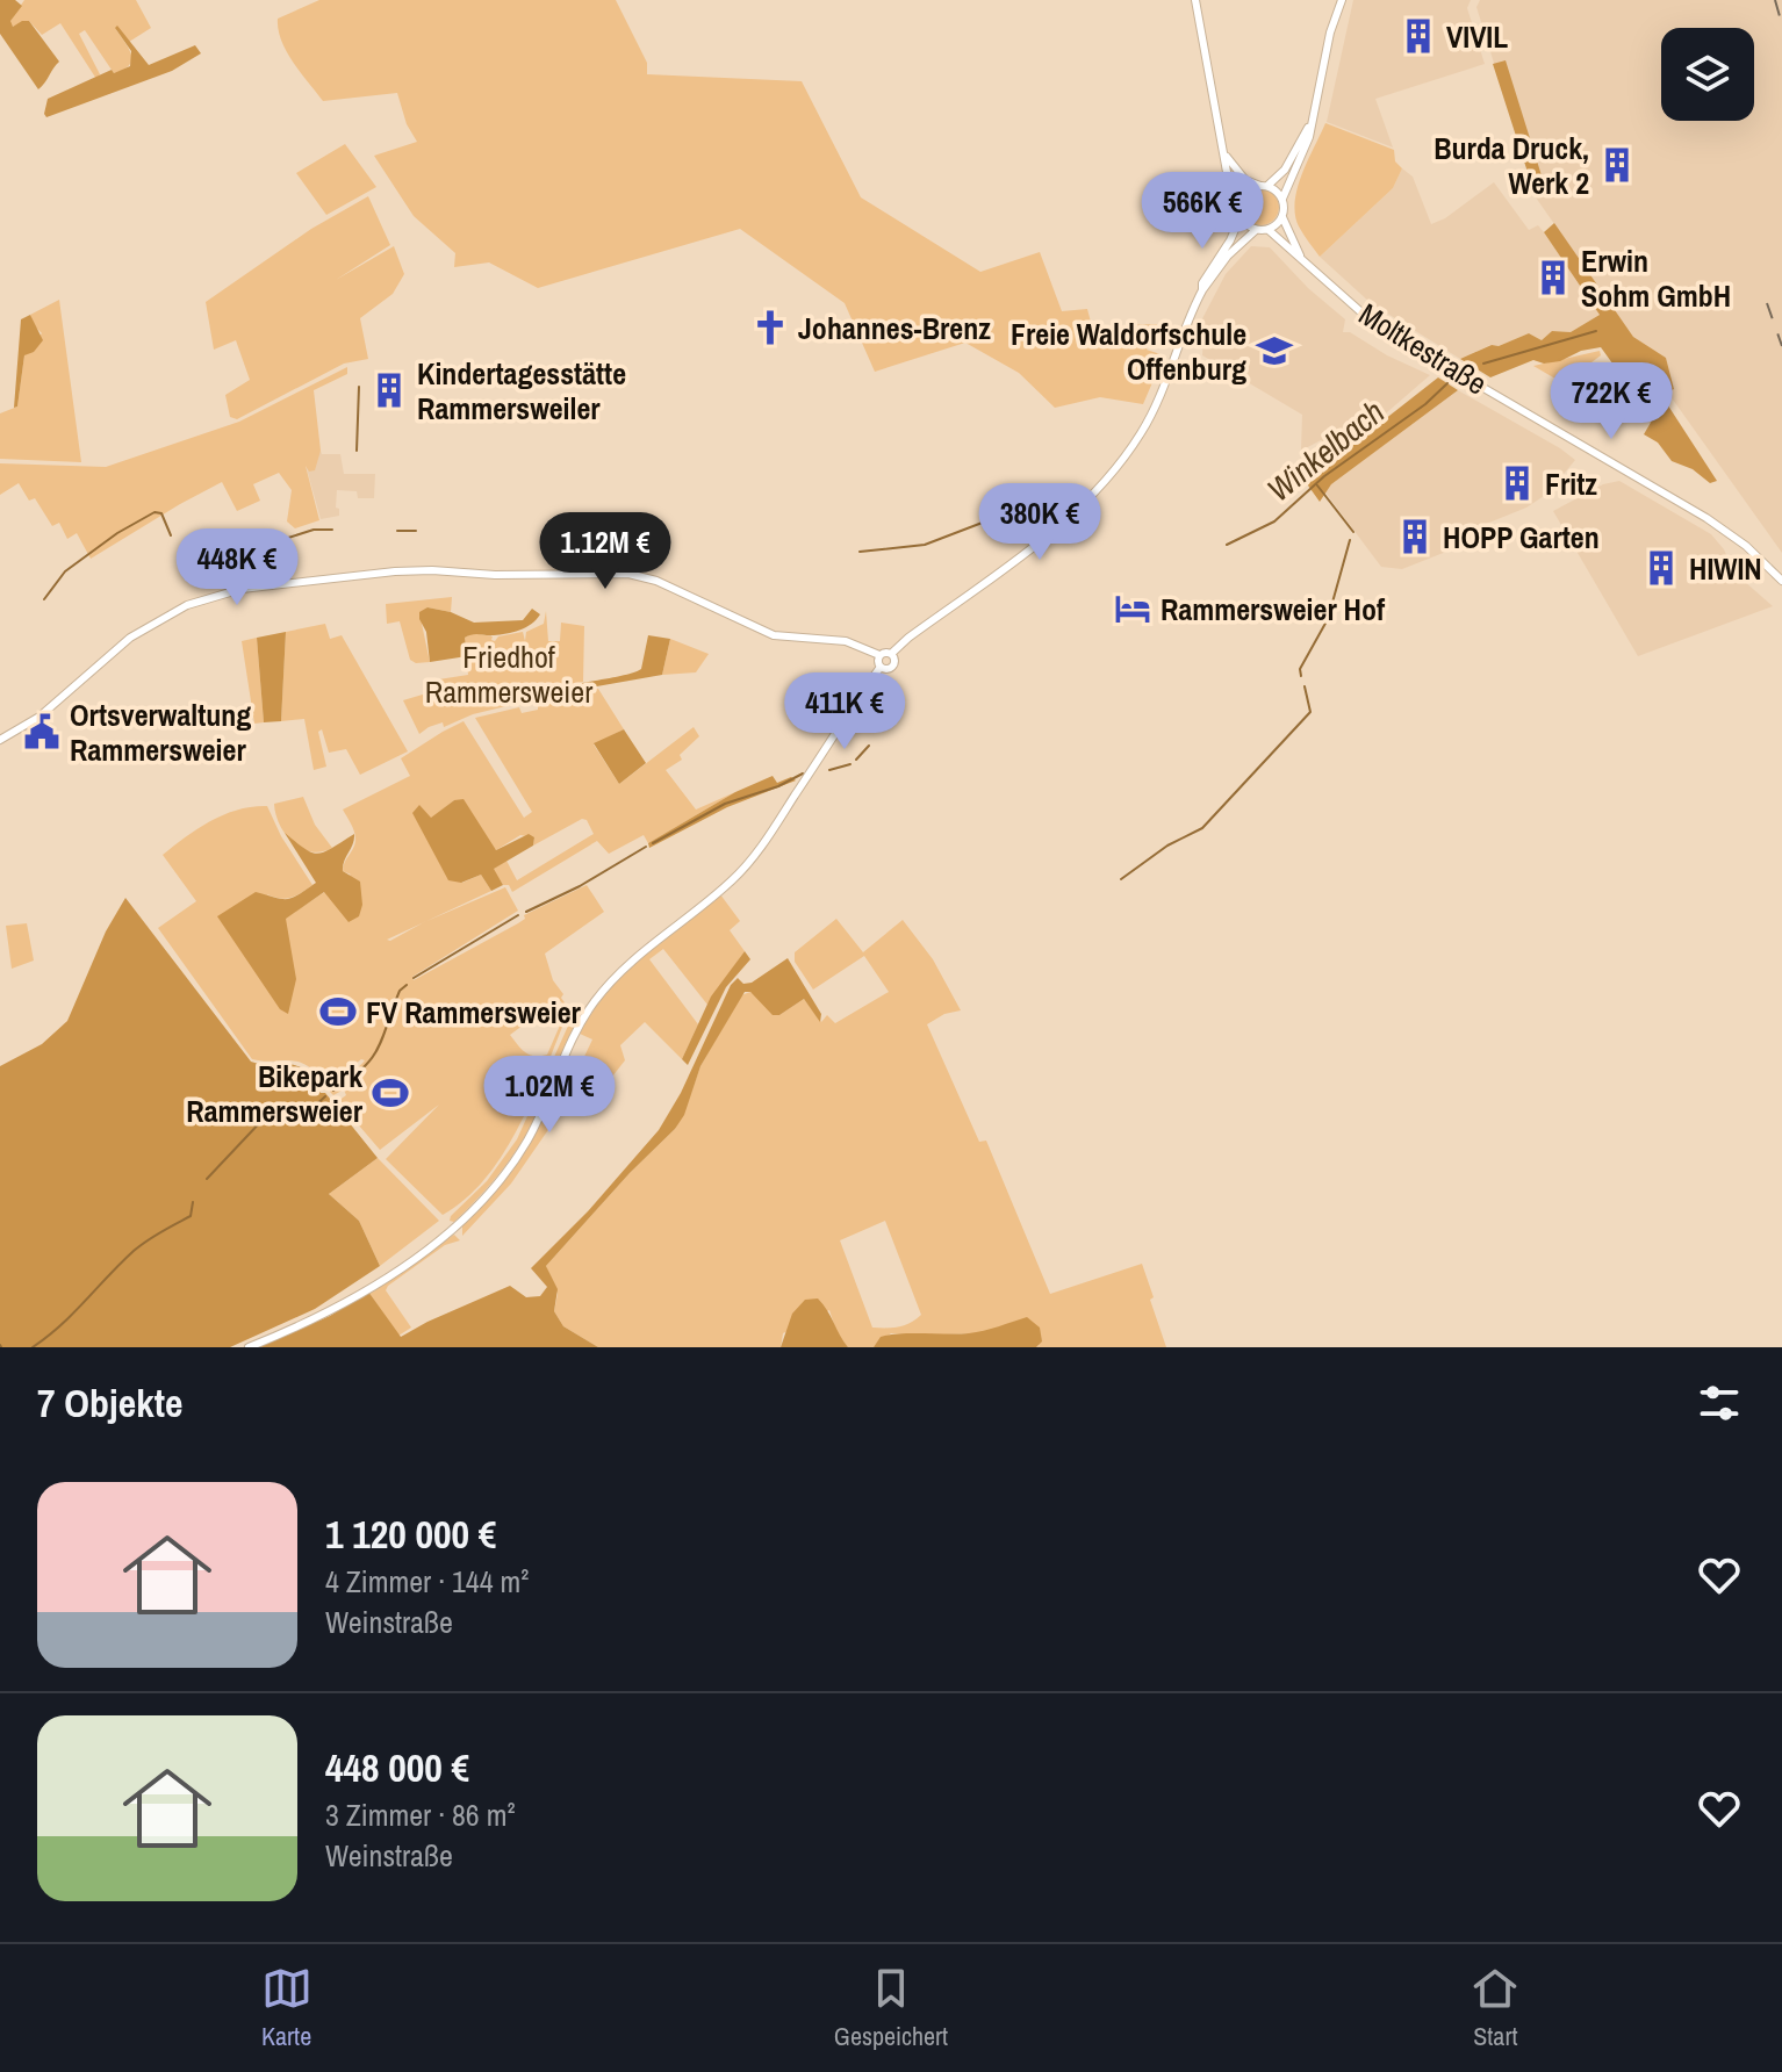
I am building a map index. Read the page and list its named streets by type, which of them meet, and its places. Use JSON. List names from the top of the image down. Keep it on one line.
{"streets":{"street":["Moltkestraße"]},"water":["Winkelbach"],"parks":["Friedhof Rammersweier"],"places":{"building":["VIVIL","Burda Druck, Werk 2","Erwin Sohm GmbH","Kindertagesstätte Rammersweiler","Fritz","HOPP Garten","HIWIN"],"church":["Johannes-Brenz"],"school or university":["Freie Waldorfschule Offenburg"],"hotel":["Rammersweier Hof"],"public building":["Ortsverwaltung Rammersweier"],"sports":["FV Rammersweier","Bikepark Rammersweier"]},"page":{"price":["566K €","722K €","380K €","1.12M €","448K €","411K €","1.02M €"],"heading":"7 Objekte","list":[{"name":"1 120 000 €","note":"4 Zimmer · 144 m² · Weinstraße"},{"name":"448 000 €","note":"3 Zimmer · 86 m² · Weinstraße"}],"tabs":["Karte","Gespeichert","Start"]}}
